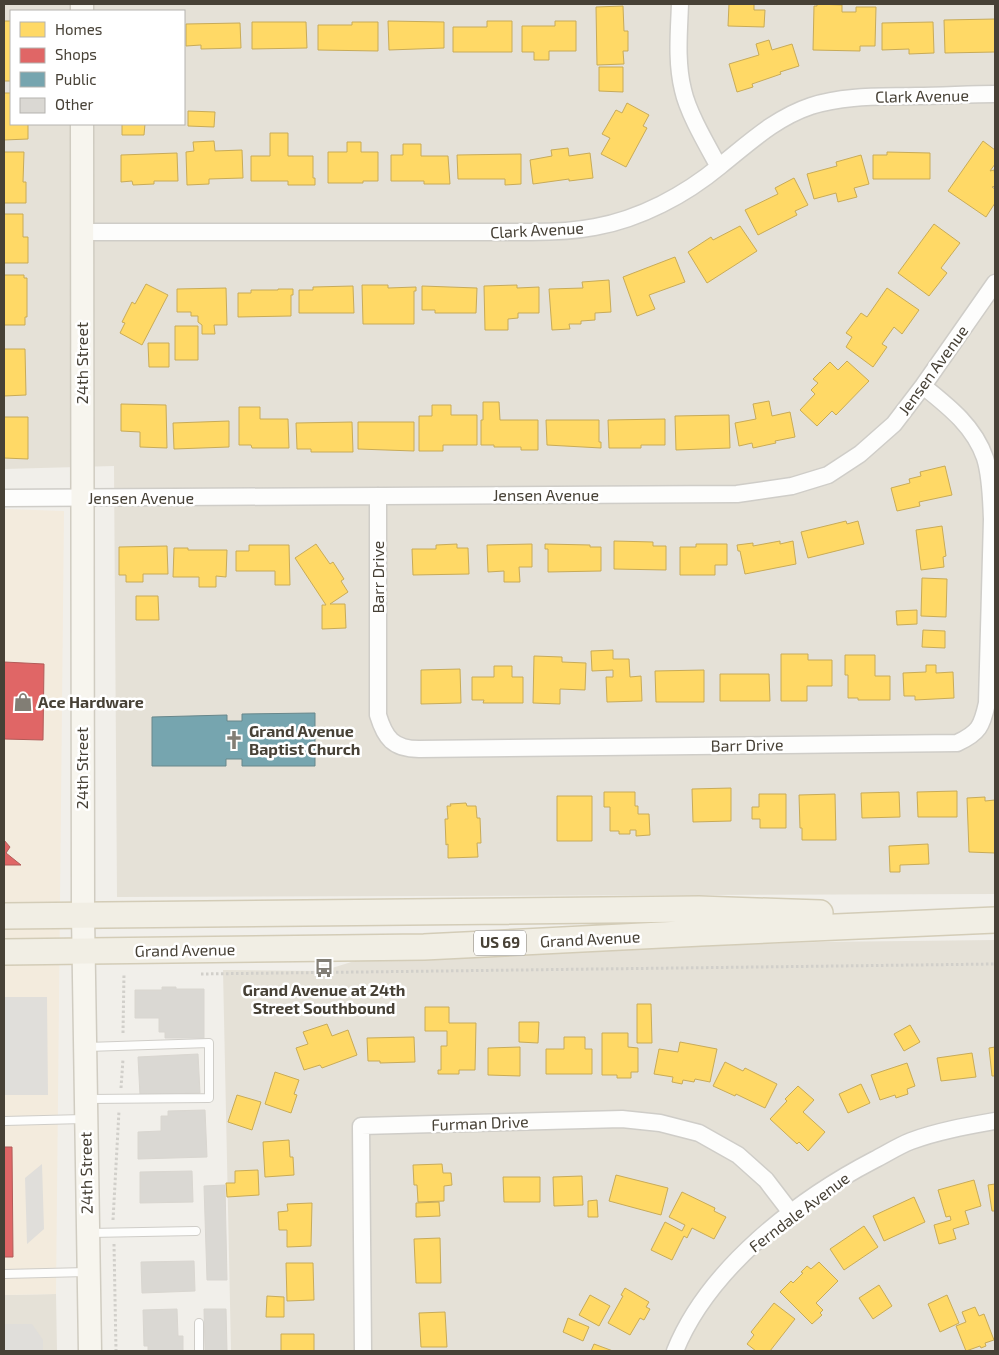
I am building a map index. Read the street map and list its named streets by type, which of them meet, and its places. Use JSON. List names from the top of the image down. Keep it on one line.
{"streets":{"main road":["24th Street","Grand Avenue","US 69"],"street":["Clark Avenue","Jensen Avenue","Barr Drive","Furman Drive","Ferndale Avenue"]},"crossings":[["Clark Avenue","24th Street"],["24th Street","Jensen Avenue"],["24th Street","Grand Avenue"],["Jensen Avenue","Barr Drive"],["Furman Drive","Ferndale Avenue"]],"places":{"shop":["Ace Hardware"],"church":["Grand Avenue Baptist Church"],"bus stop":["Grand Avenue at 24th Street Southbound"]},"legend":["Homes","Shops","Public","Other"]}
